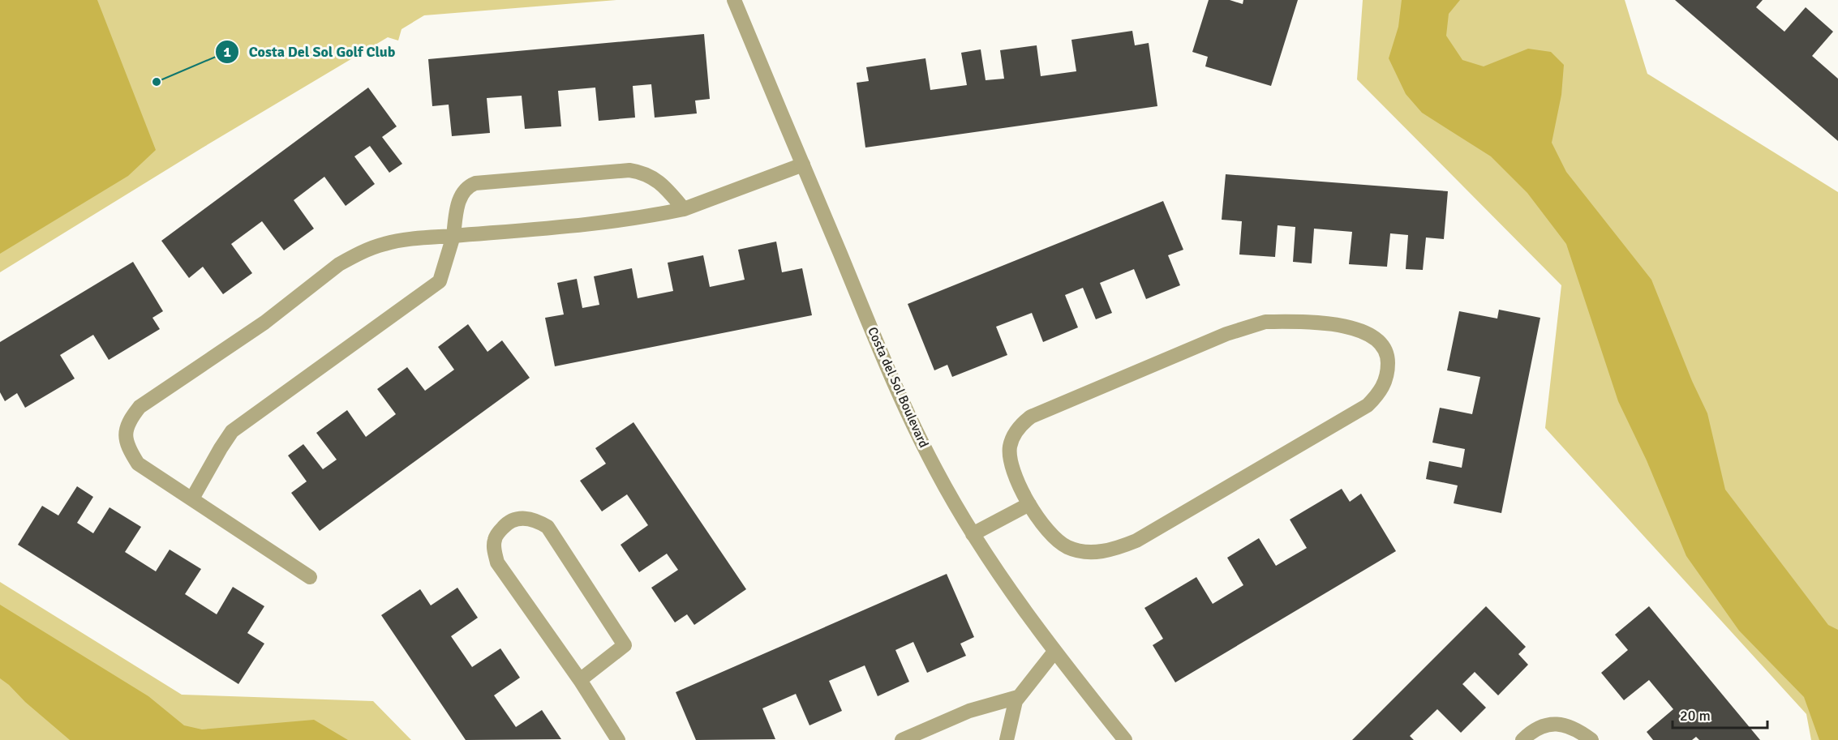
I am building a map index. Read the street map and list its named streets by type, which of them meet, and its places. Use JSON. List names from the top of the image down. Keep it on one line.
{"streets":{"street":["Costa del Sol Boulevard"]},"places":["Costa Del Sol Golf Club"],"scale_bar":"20 m"}
